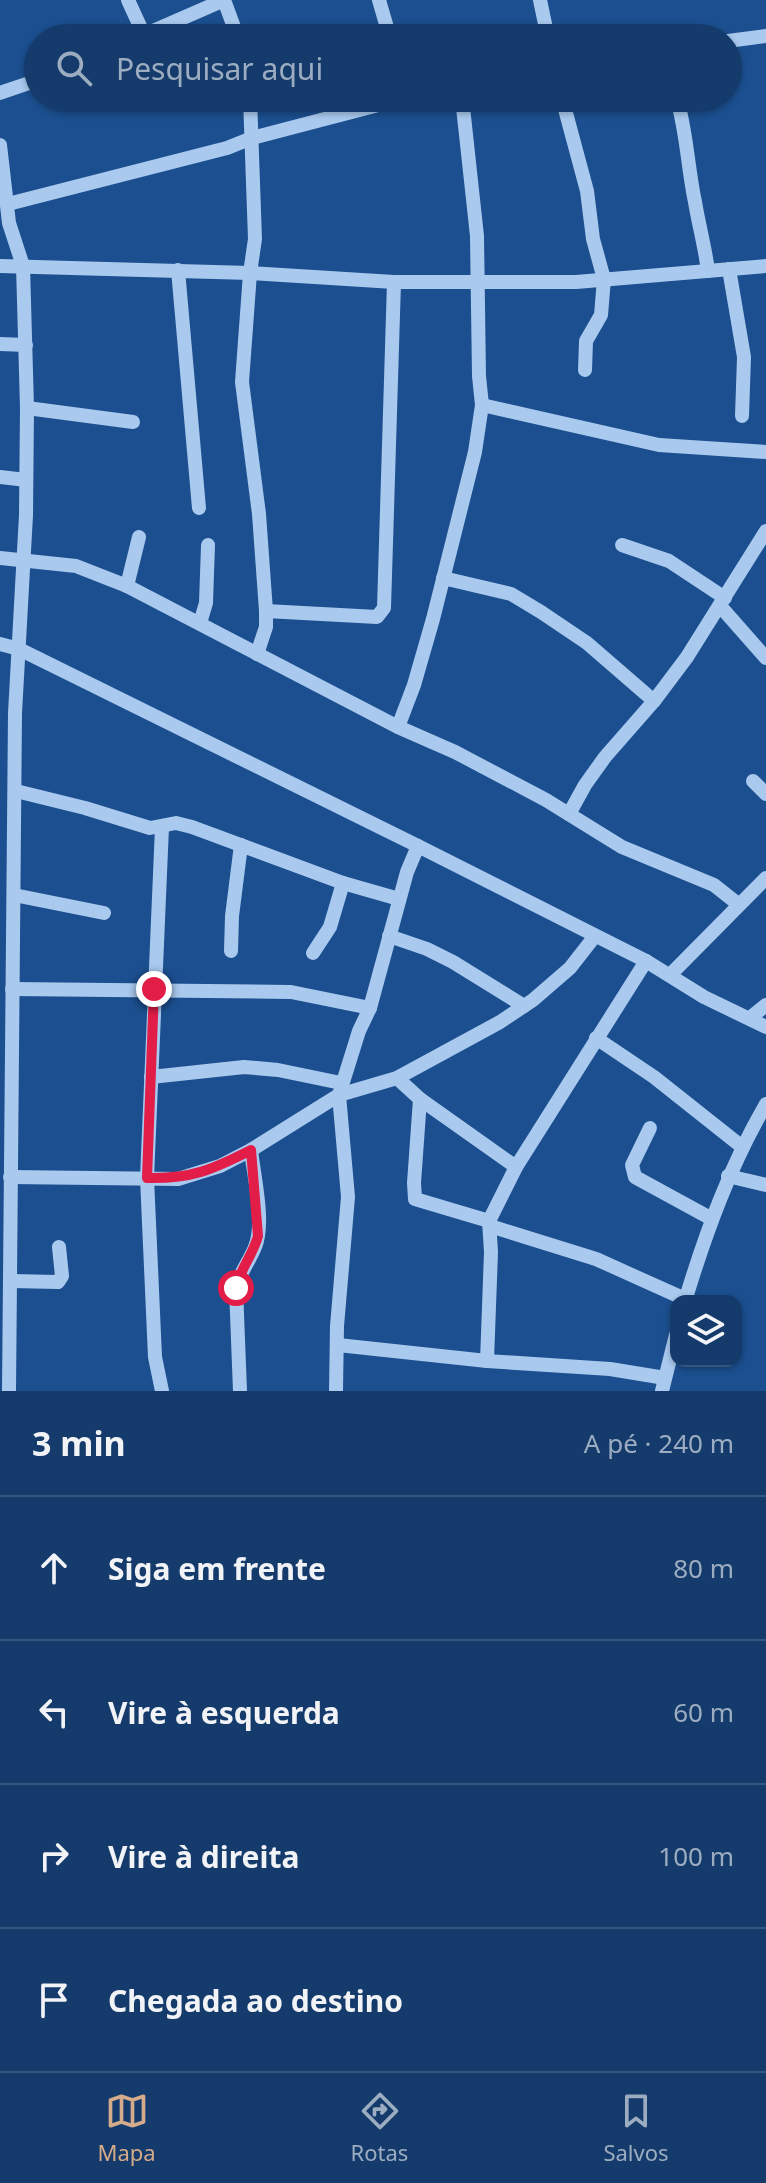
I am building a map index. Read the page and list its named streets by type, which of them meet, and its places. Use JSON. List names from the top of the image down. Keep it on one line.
{"page":{"search":"Pesquisar aqui","heading":["3 min","A pé · 240 m"],"list":[["Siga em frente","80 m"],["Vire à esquerda","60 m"],["Vire à direita","100 m"],"Chegada ao destino"],"nav":["Mapa","Rotas","Salvos"]}}
